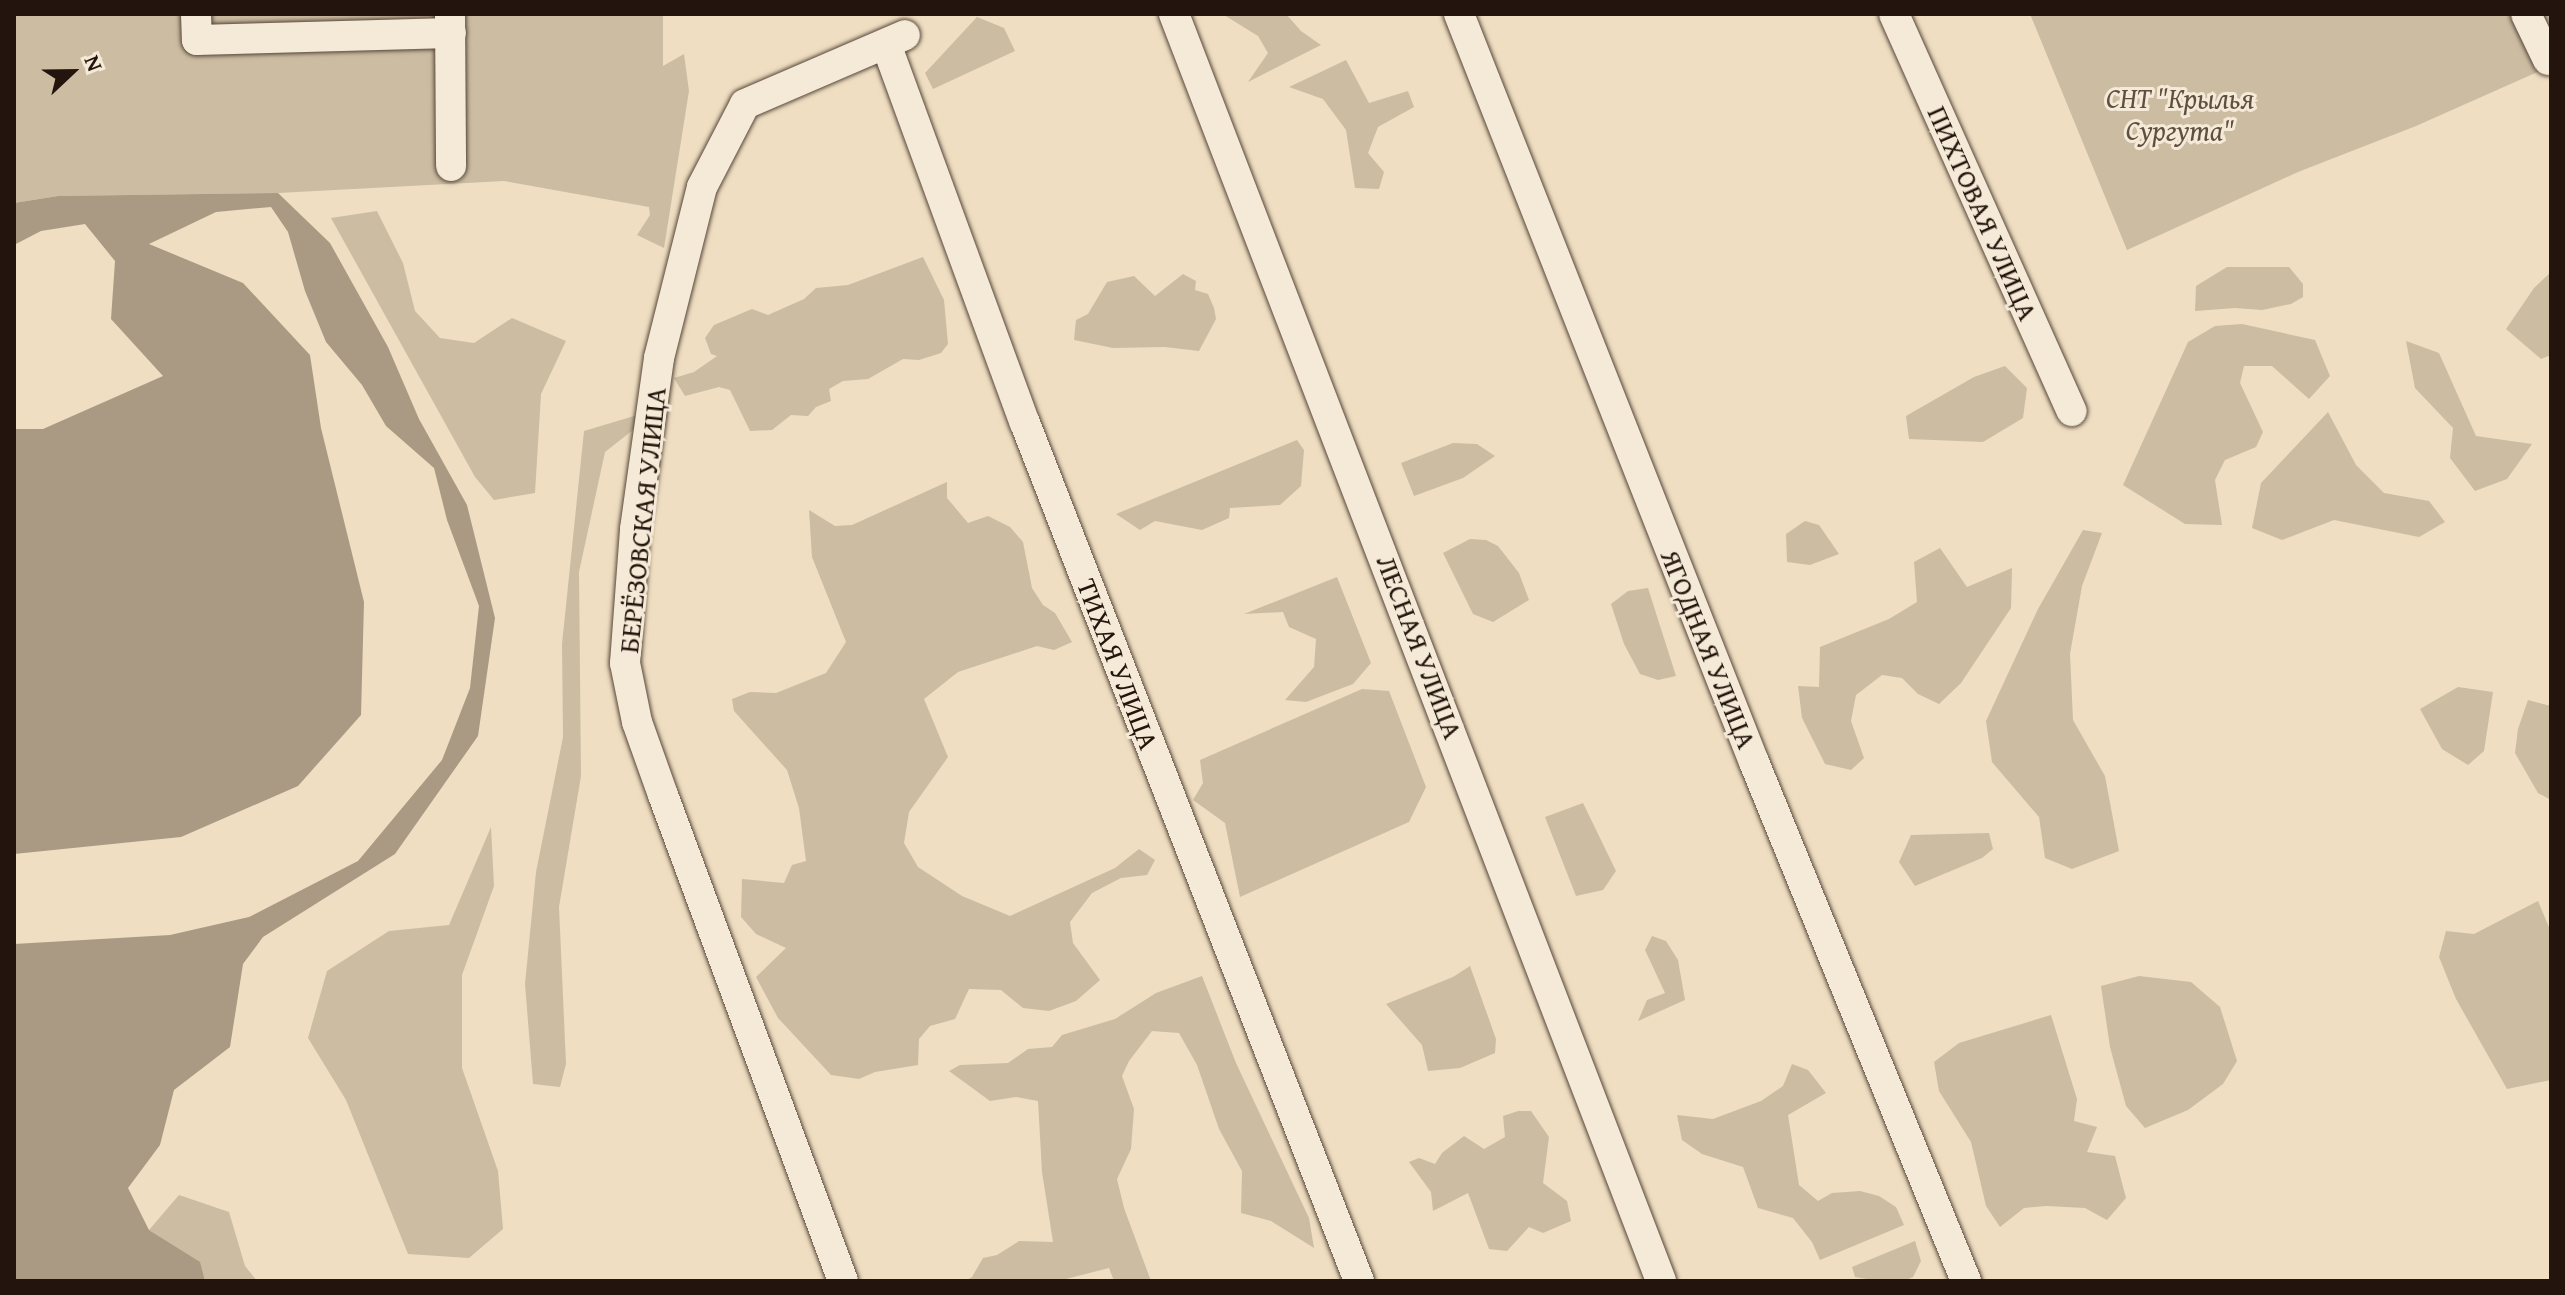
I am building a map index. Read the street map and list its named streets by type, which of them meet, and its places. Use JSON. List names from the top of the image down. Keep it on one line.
{"streets":{"street":["ПИХТОВАЯ УЛИЦА","БЕРЁЗОВСКАЯ УЛИЦА","ЛЕСНАЯ УЛИЦА","ЯГОДНАЯ УЛИЦА","ТИХАЯ УЛИЦА"]},"crossings":[["БЕРЁЗОВСКАЯ УЛИЦА","ТИХАЯ УЛИЦА"]],"parks":["CНТ \"Крылья Сургута\""],"north":"right"}
